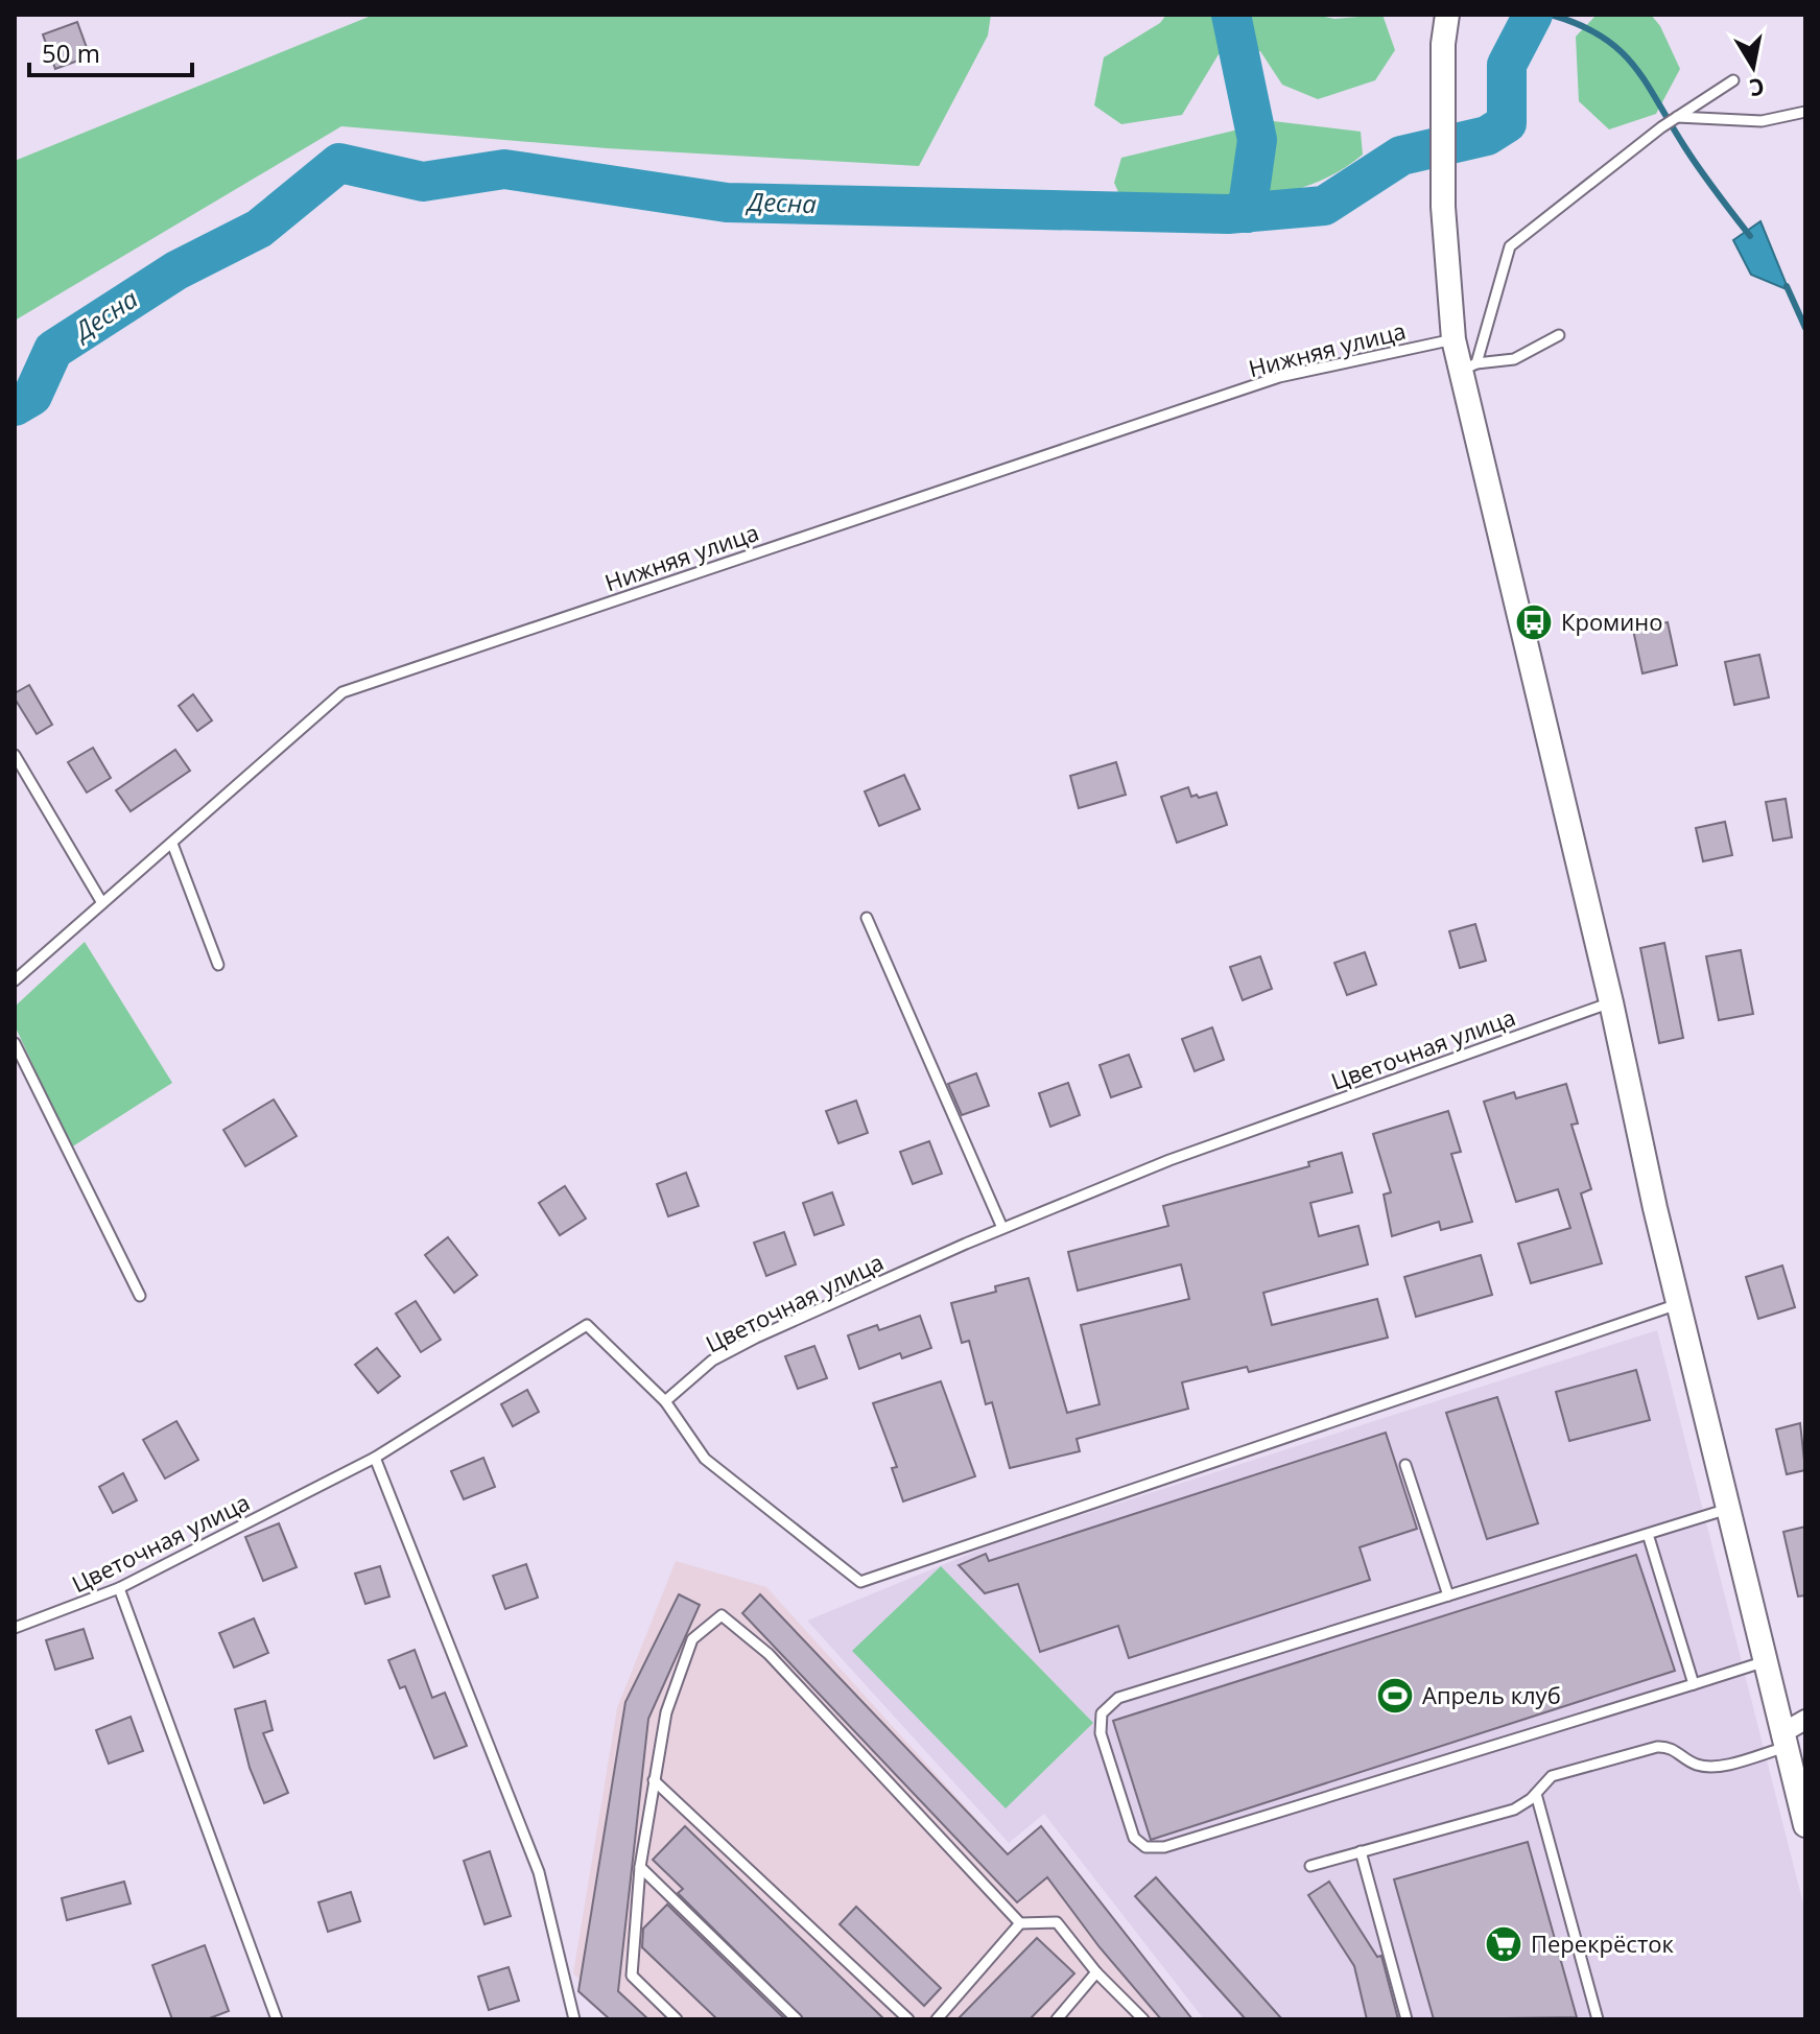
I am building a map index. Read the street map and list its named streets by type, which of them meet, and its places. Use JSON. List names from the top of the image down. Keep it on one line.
{"streets":{"lane":["Нижняя улица","Цветочная улица"]},"water":["Десна"],"places":{"bus stop":["Кромино"],"sports":["Апрель клуб"],"supermarket":["Перекрёсток"]},"scale_bar":"50 m","north":"bottom"}
